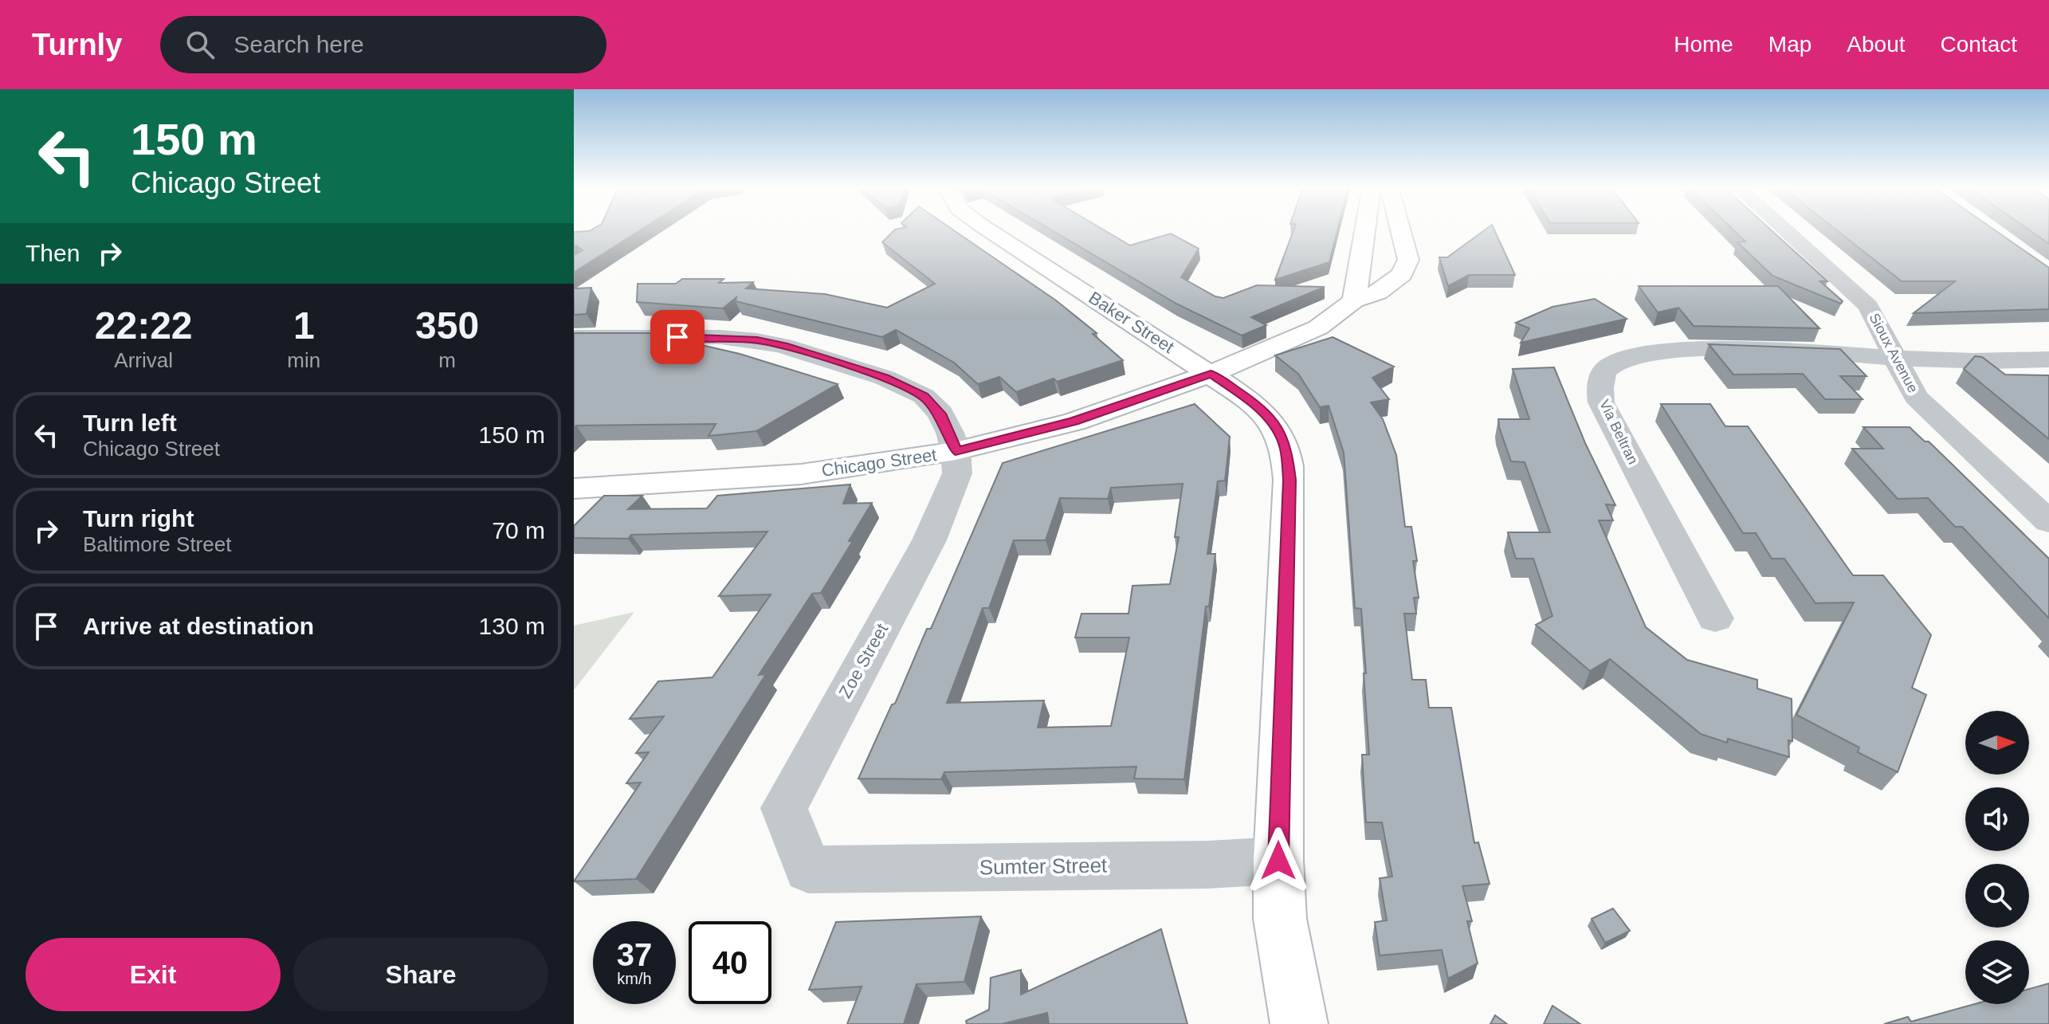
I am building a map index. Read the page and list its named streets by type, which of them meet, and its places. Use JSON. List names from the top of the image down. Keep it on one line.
{"streets":{"street":["Baker Street","Sioux Avenue","Via Beltran","Chicago Street","Zoe Street","Sumter Street"]},"crossings":[["Baker Street","Chicago Street"],["Baker Street","Sumter Street"],["Sioux Avenue","Via Beltran"],["Chicago Street","Zoe Street"],["Zoe Street","Sumter Street"]],"north":"right","page":{"header":"Turnly","search":"Search here","nav":["Home","Map","About","Contact"],"turn":["150 m","Chicago Street"],"then":"Then","eta":["22:22","Arrival","1","min","350","m"],"list":[{"name":"Turn left","note":"Chicago Street","value":"150 m"},{"name":"Turn right","note":"Baltimore Street","value":"70 m"},{"name":"Arrive at destination","value":"130 m"}],"speed":"37 km/h","limit":"40","buttons":["Exit","Share"]}}
